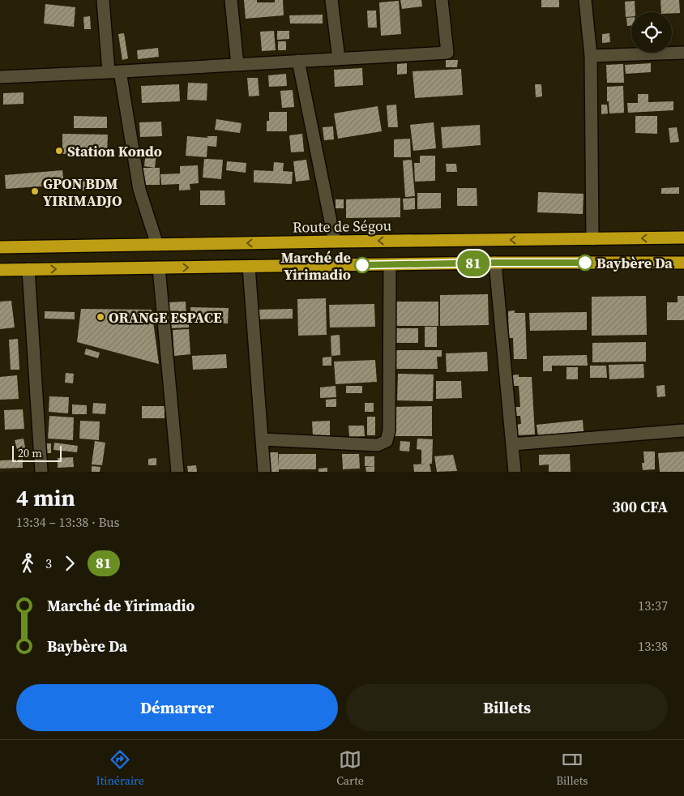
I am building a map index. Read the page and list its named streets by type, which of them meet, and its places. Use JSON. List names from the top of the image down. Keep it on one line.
{"streets":{"highway":["Route de Ségou"]},"places":["Station Kondo","GPON BDM YIRIMADJO","Baybère Da","Marché de Yirimadio","ORANGE ESPACE"],"lines":["bus line 81"],"scale_bar":"20 m","page":{"on_map":"81","scale":"20 m","heading":["4 min","13:34 – 13:38 · Bus","300 CFA"],"legs":["3","81"],"list":[{"name":"Marché de Yirimadio","value":"13:37"},{"name":"Baybère Da","value":"13:38"}],"buttons":["Démarrer","Billets"],"tabs":["Itinéraire","Carte","Billets"]}}
